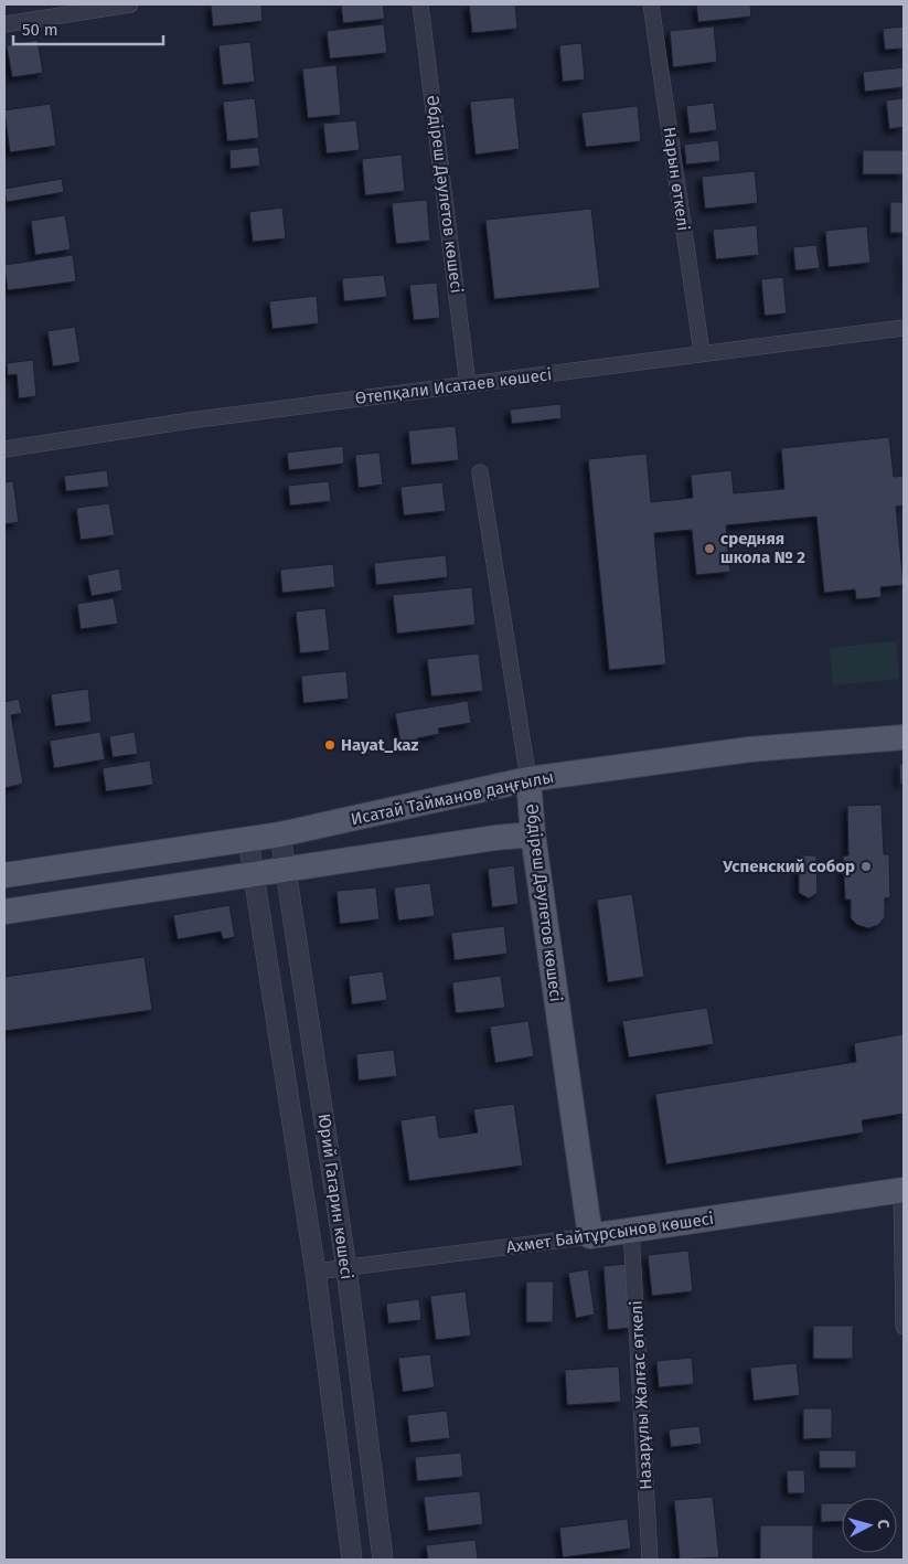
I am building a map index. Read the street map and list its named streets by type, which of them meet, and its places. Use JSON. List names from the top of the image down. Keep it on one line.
{"streets":{"main road":["Әбдіреш Дәулетов көшесі","Исатай Тайманов даңғылы","Ахмет Байтұрсынов көшесі"],"street":["Нарын өткелі","Өтепқали Исатаев көшесі","Юрий Гагарин көшесі","Назарұлы Жалғас өткелі"]},"crossings":[["Нарын өткелі","Өтепқали Исатаев көшесі"],["Әбдіреш Дәулетов көшесі","Өтепқали Исатаев көшесі"],["Әбдіреш Дәулетов көшесі","Исатай Тайманов даңғылы"],["Әбдіреш Дәулетов көшесі","Ахмет Байтұрсынов көшесі"],["Исатай Тайманов даңғылы","Юрий Гагарин көшесі"],["Юрий Гагарин көшесі","Ахмет Байтұрсынов көшесі"],["Ахмет Байтұрсынов көшесі","Назарұлы Жалғас өткелі"]],"places":["cредняя школа № 2","Hayat_kaz","Успенский собор"],"scale_bar":"50 m","north":"right"}
